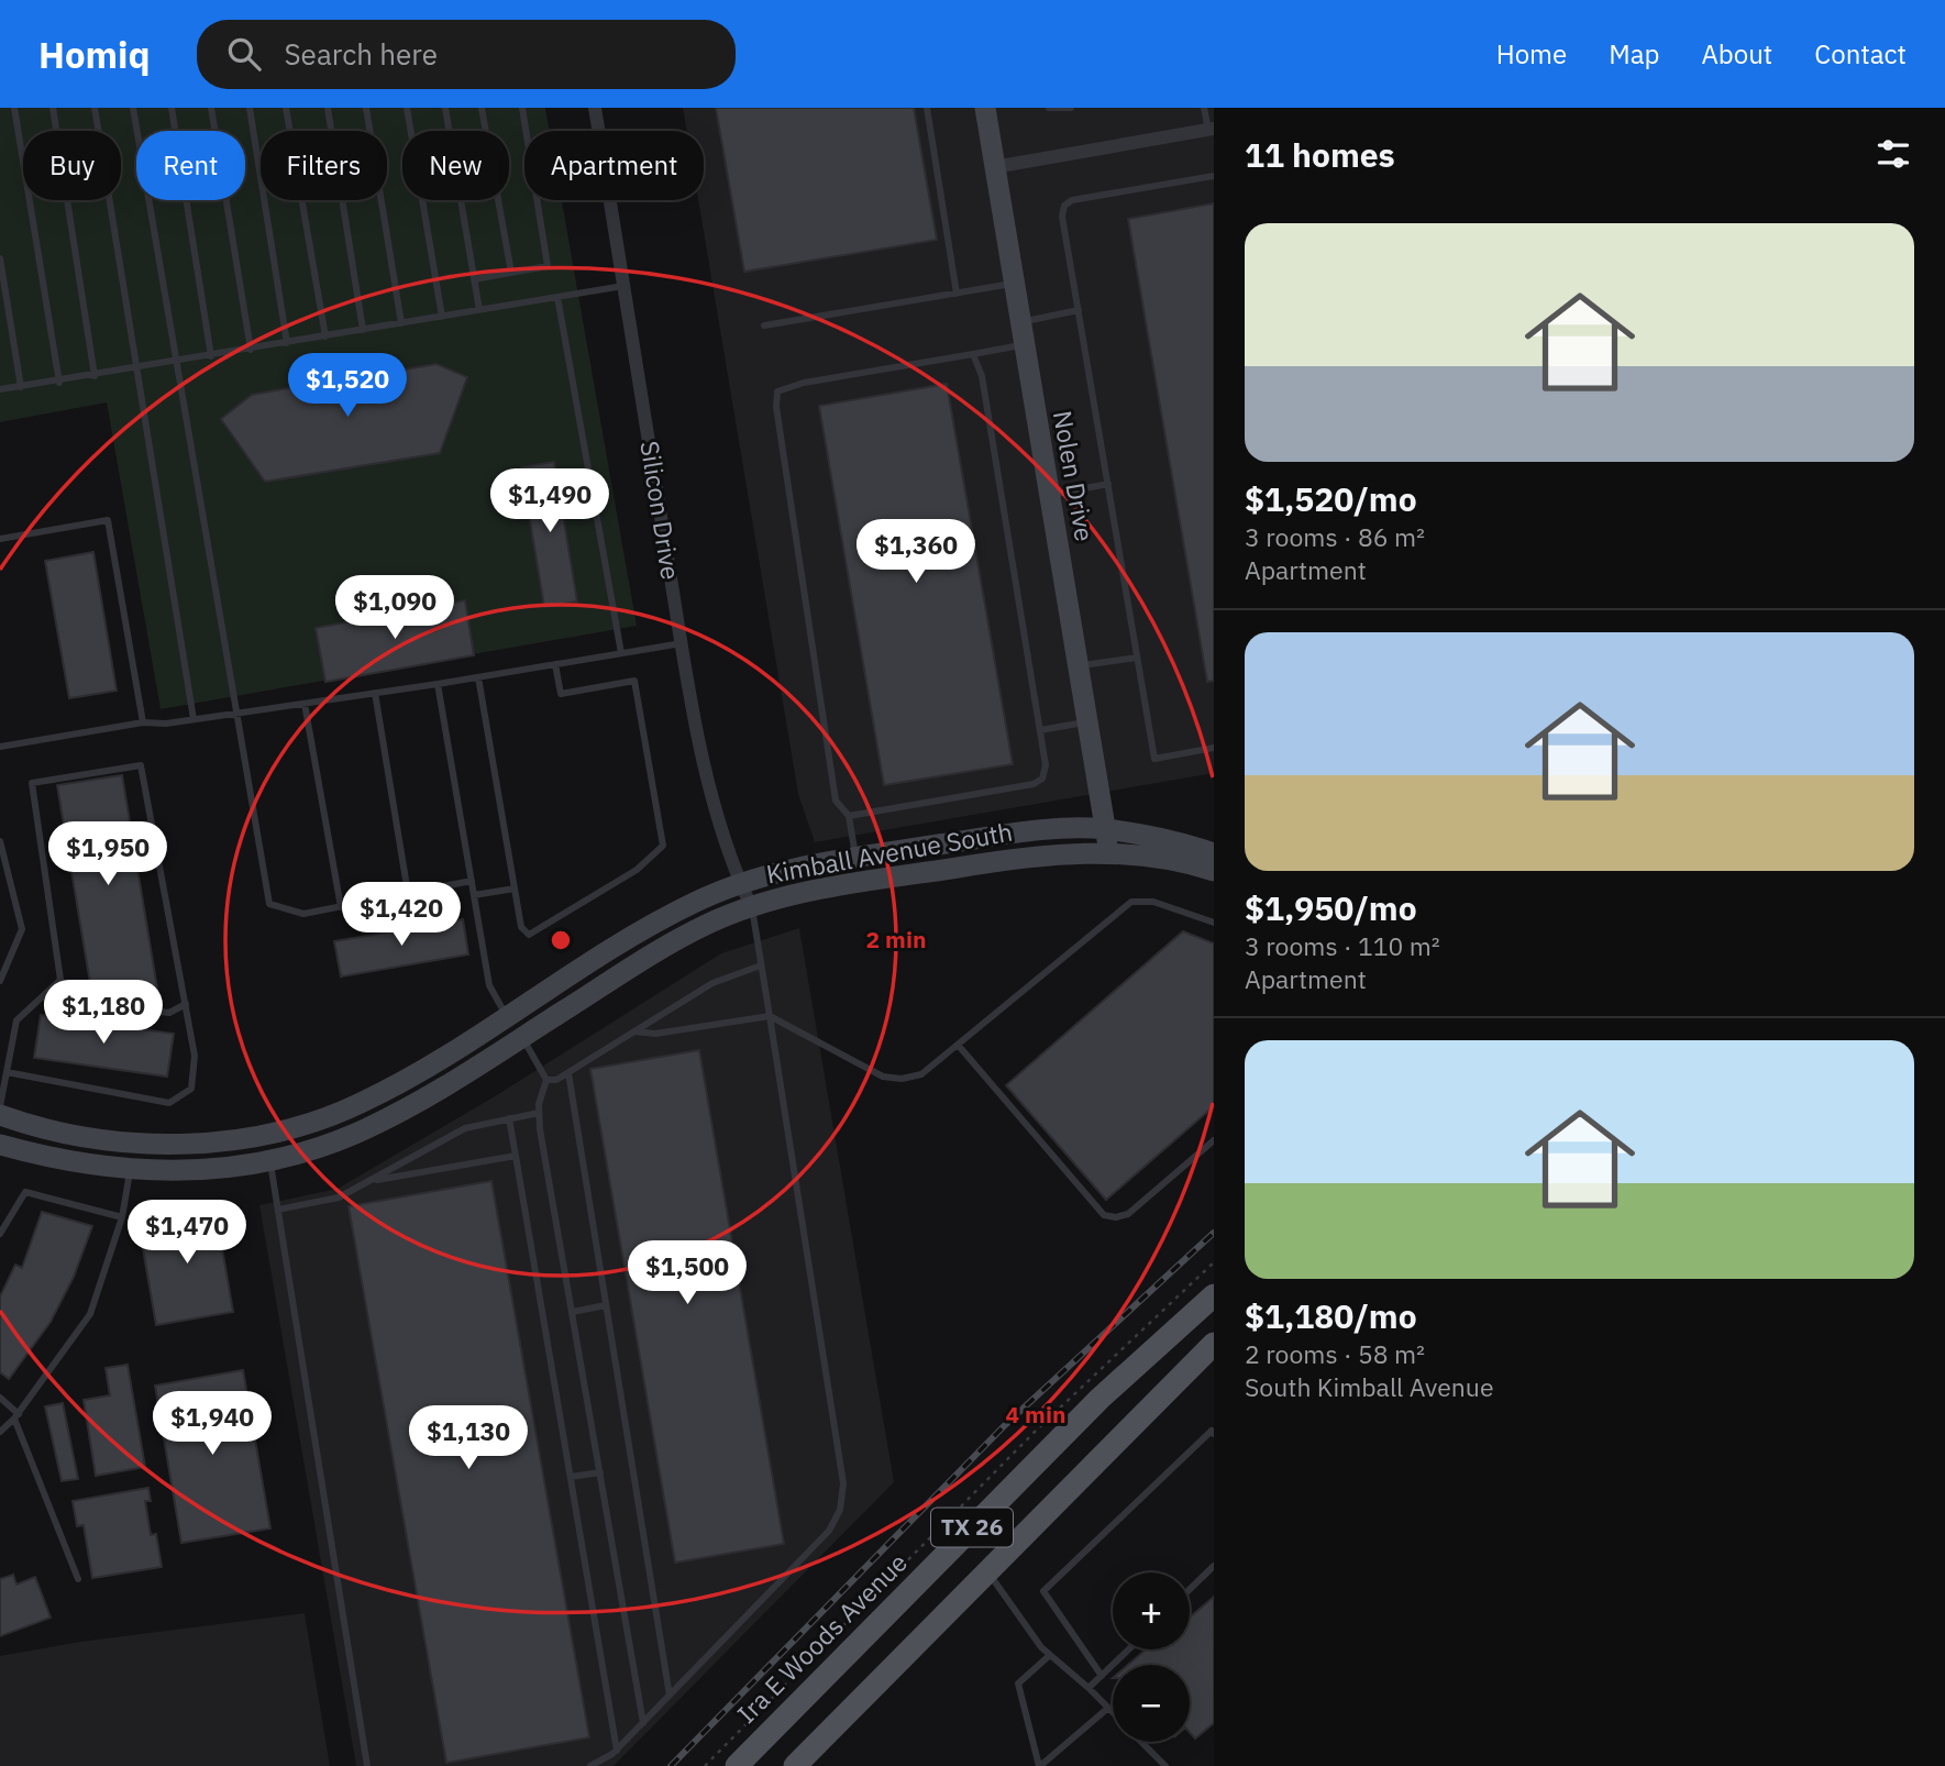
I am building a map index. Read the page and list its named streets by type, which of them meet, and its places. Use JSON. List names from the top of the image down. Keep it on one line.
{"streets":{"main road":["Nolen Drive","Kimball Avenue South","TX 26","Ira E Woods Avenue"],"street":["Silicon Drive"]},"crossings":[["Nolen Drive","Kimball Avenue South"],["Silicon Drive","Kimball Avenue South"]],"page":{"header":"Homiq","search":"Search here","nav":["Home","Map","About","Contact"],"heading":"11 homes","chip":["Buy","Rent","Filters","New","Apartment"],"list":[{"name":"$1,520/mo","note":"3 rooms · 86 m² · Apartment"},{"name":"$1,950/mo","note":"3 rooms · 110 m² · Apartment"},{"name":"$1,180/mo","note":"2 rooms · 58 m² · South Kimball Avenue"}],"price":["$1,520","$1,490","$1,360","$1,090","$1,950","$1,420","$1,180","$1,470","$1,500","$1,940","$1,130"],"map_buttons":["+","−"]},"rings":["2 min","4 min"]}
